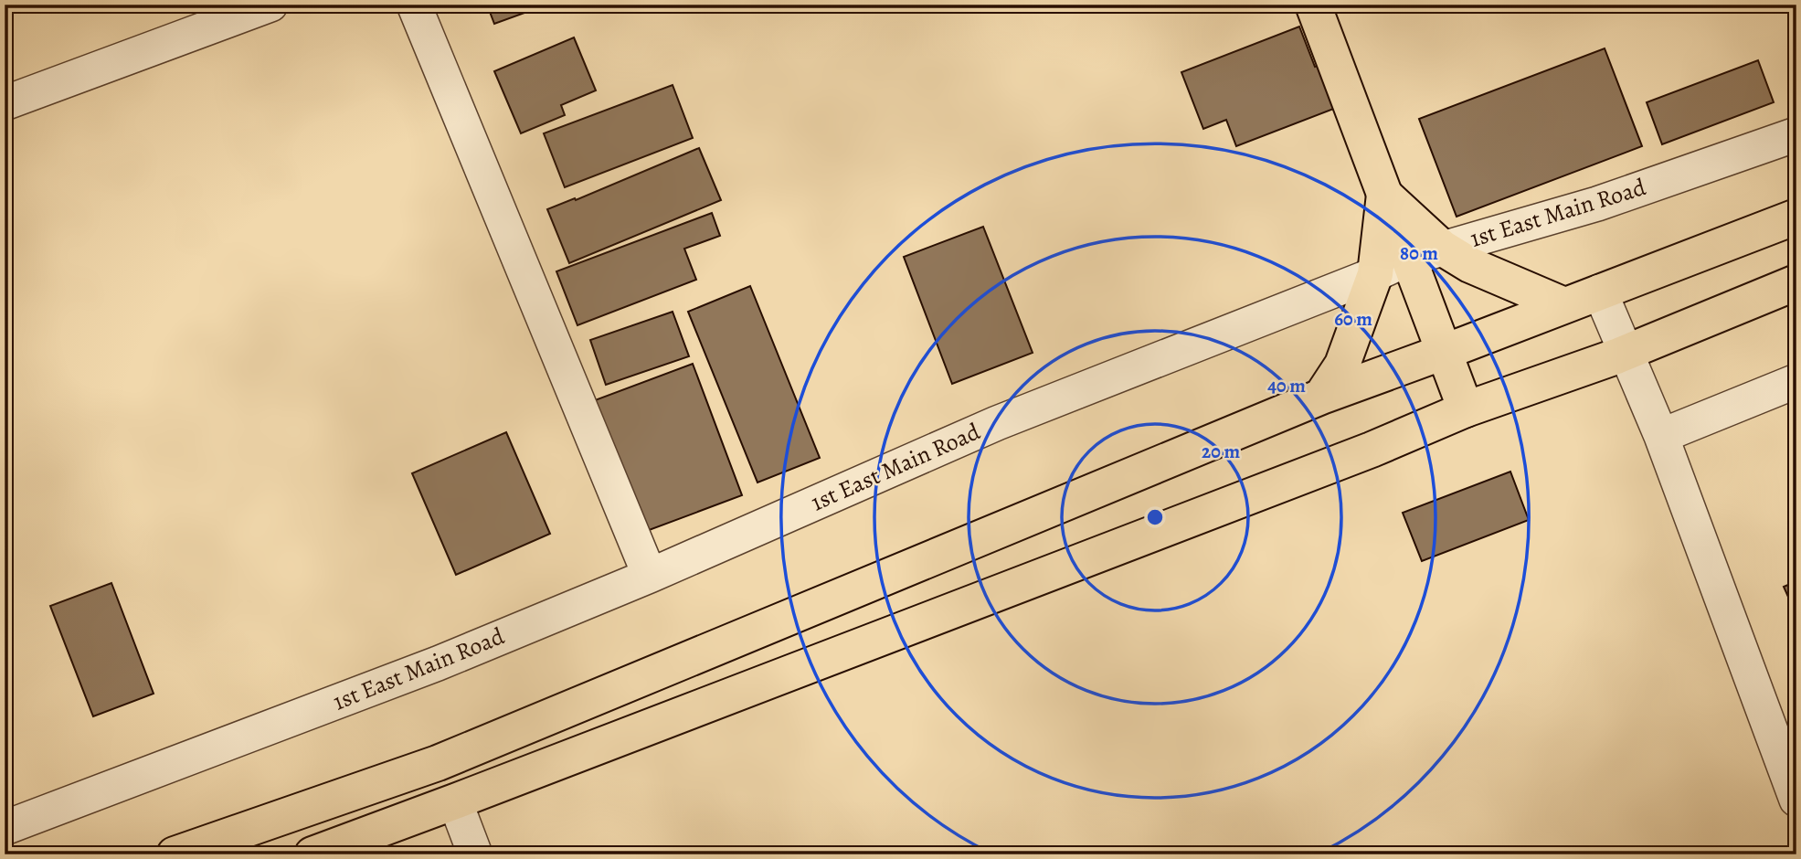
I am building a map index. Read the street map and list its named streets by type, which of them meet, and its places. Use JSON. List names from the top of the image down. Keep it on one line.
{"streets":{"street":["1st East Main Road"]},"rings":["80 m","60 m","40 m","20 m"]}
